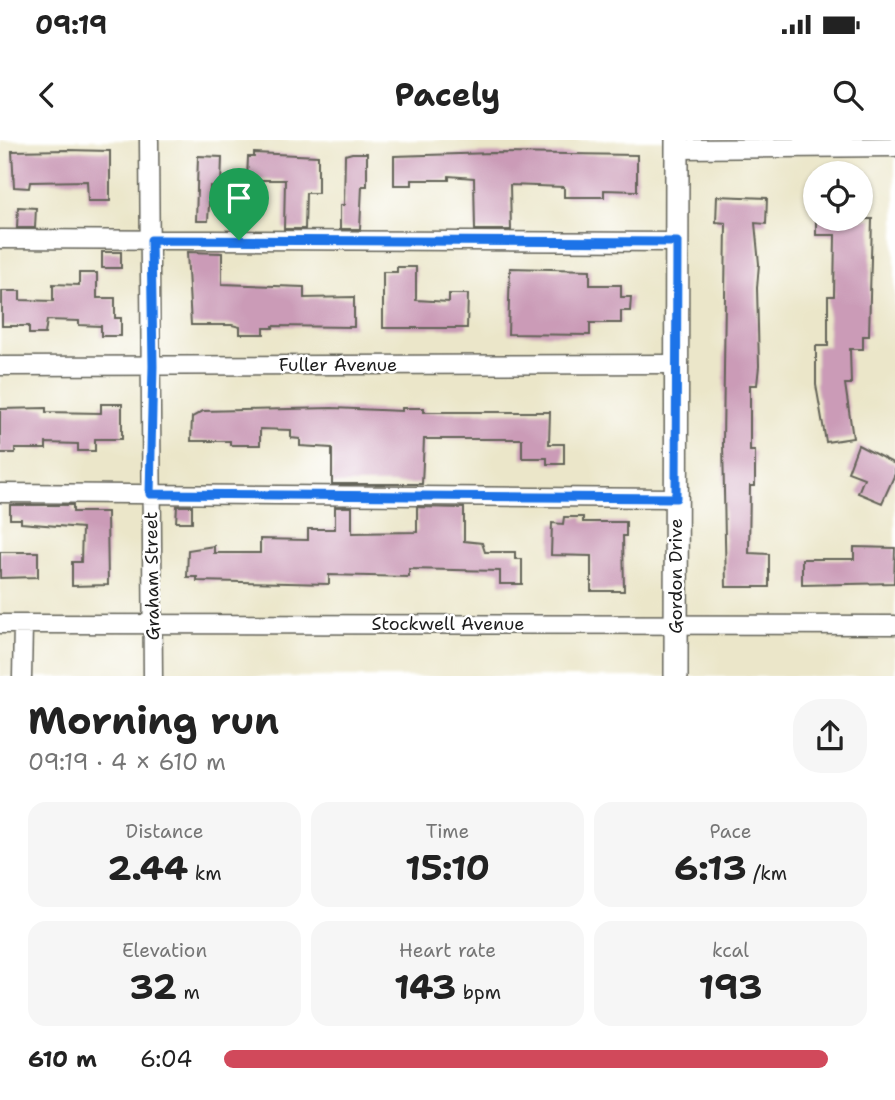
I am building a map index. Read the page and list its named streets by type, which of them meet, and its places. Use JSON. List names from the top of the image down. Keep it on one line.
{"streets":{"main road":["Gordon Drive"],"street":["Fuller Avenue","Graham Street","Stockwell Avenue"]},"crossings":[["Fuller Avenue","Graham Street"],["Fuller Avenue","Gordon Drive"],["Graham Street","Stockwell Avenue"],["Gordon Drive","Stockwell Avenue"]],"page":{"status":"09:19","header":"Pacely","heading":["Morning run","09:19 · 4 × 610 m"],"stats":[["Distance","2.44 km"],["Time","15:10"],["Pace","6:13 /km"],["Elevation","32 m"],["Heart rate","143 bpm"],["kcal","193"]],"list":[{"name":"610 m","note":"6:04"}]}}
